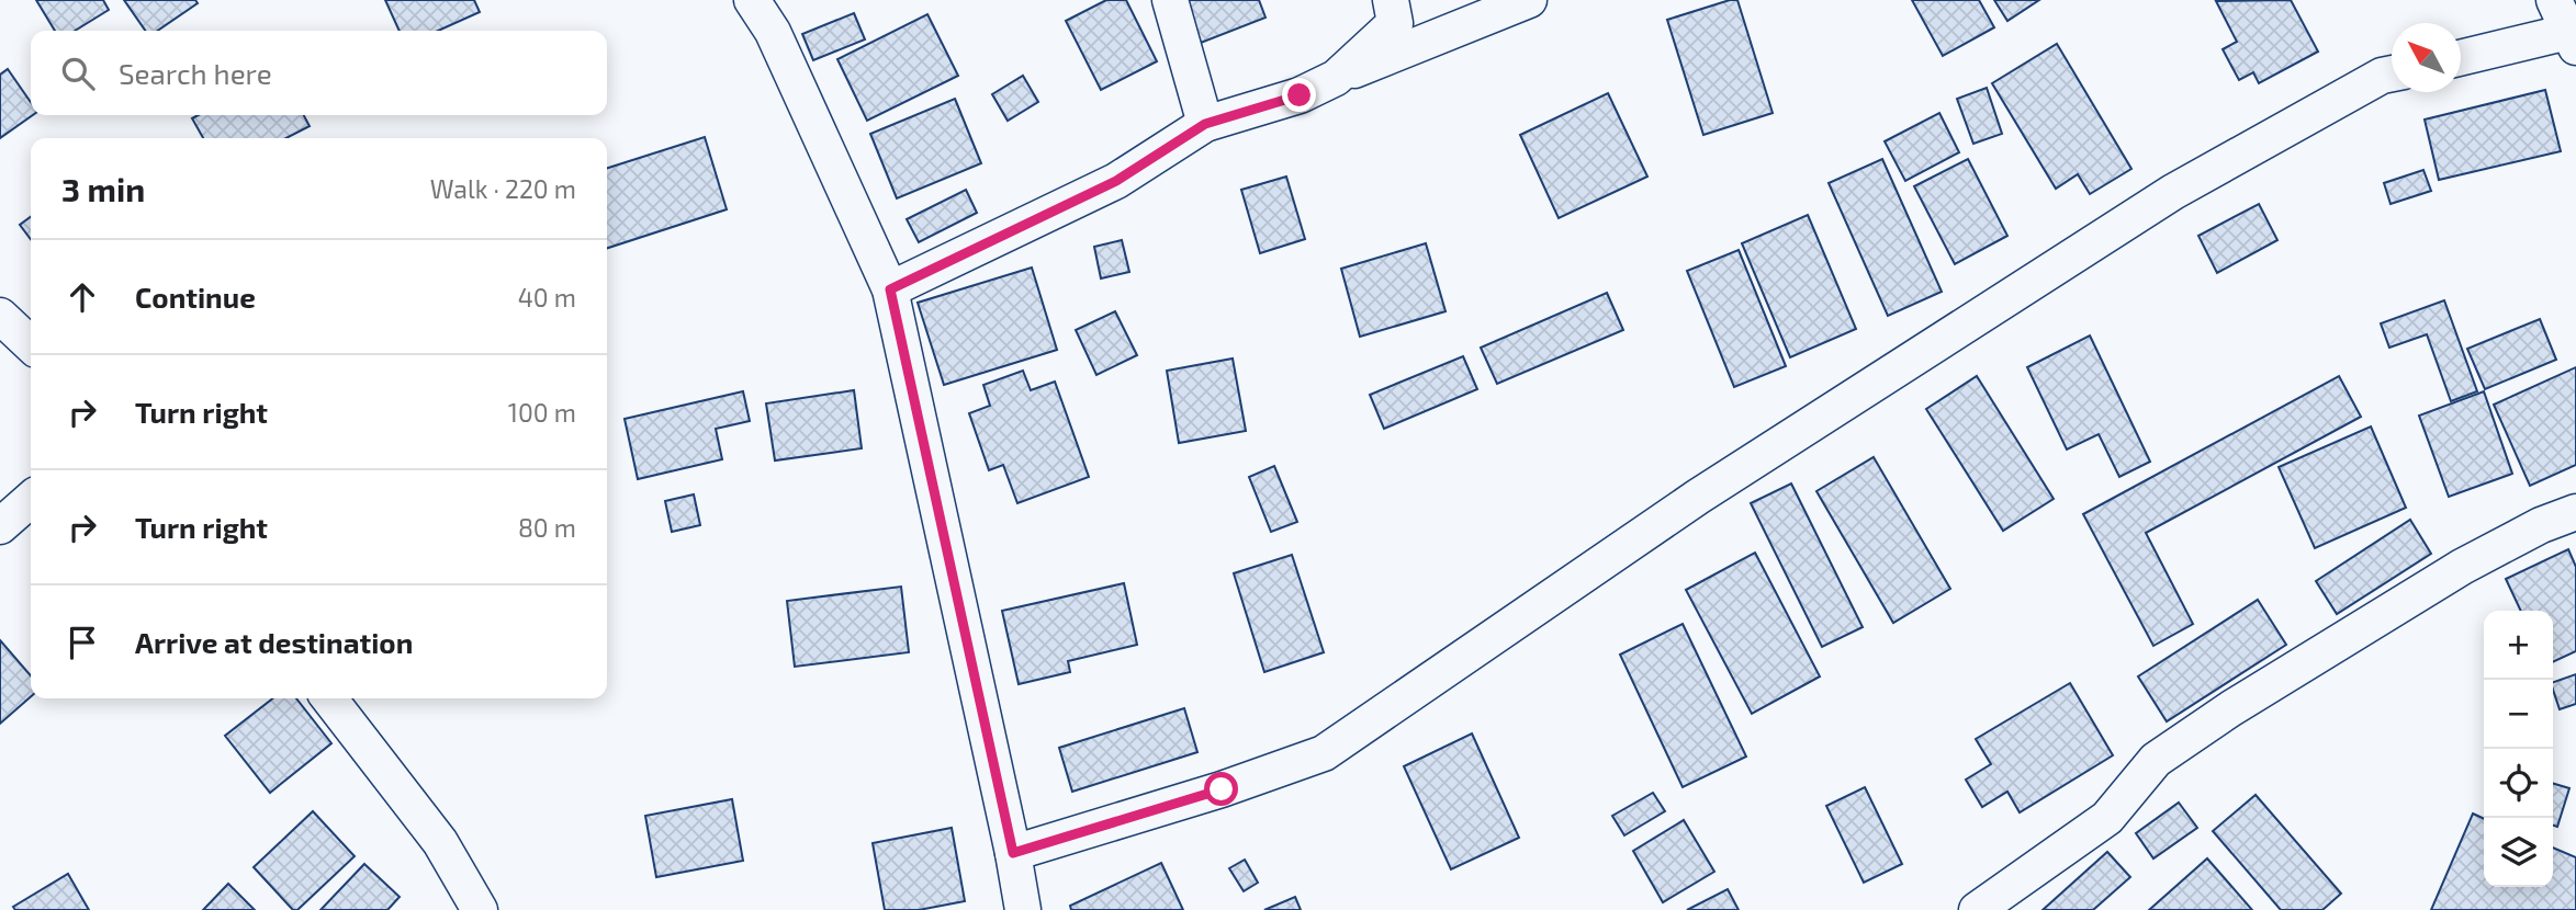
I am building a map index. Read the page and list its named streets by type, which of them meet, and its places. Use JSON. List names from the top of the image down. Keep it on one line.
{"north":"top left","page":{"search":"Search here","heading":["3 min","Walk · 220 m"],"list":[["Continue","40 m"],["Turn right","100 m"],["Turn right","80 m"],"Arrive at destination"],"map_buttons":["+","−"]}}
